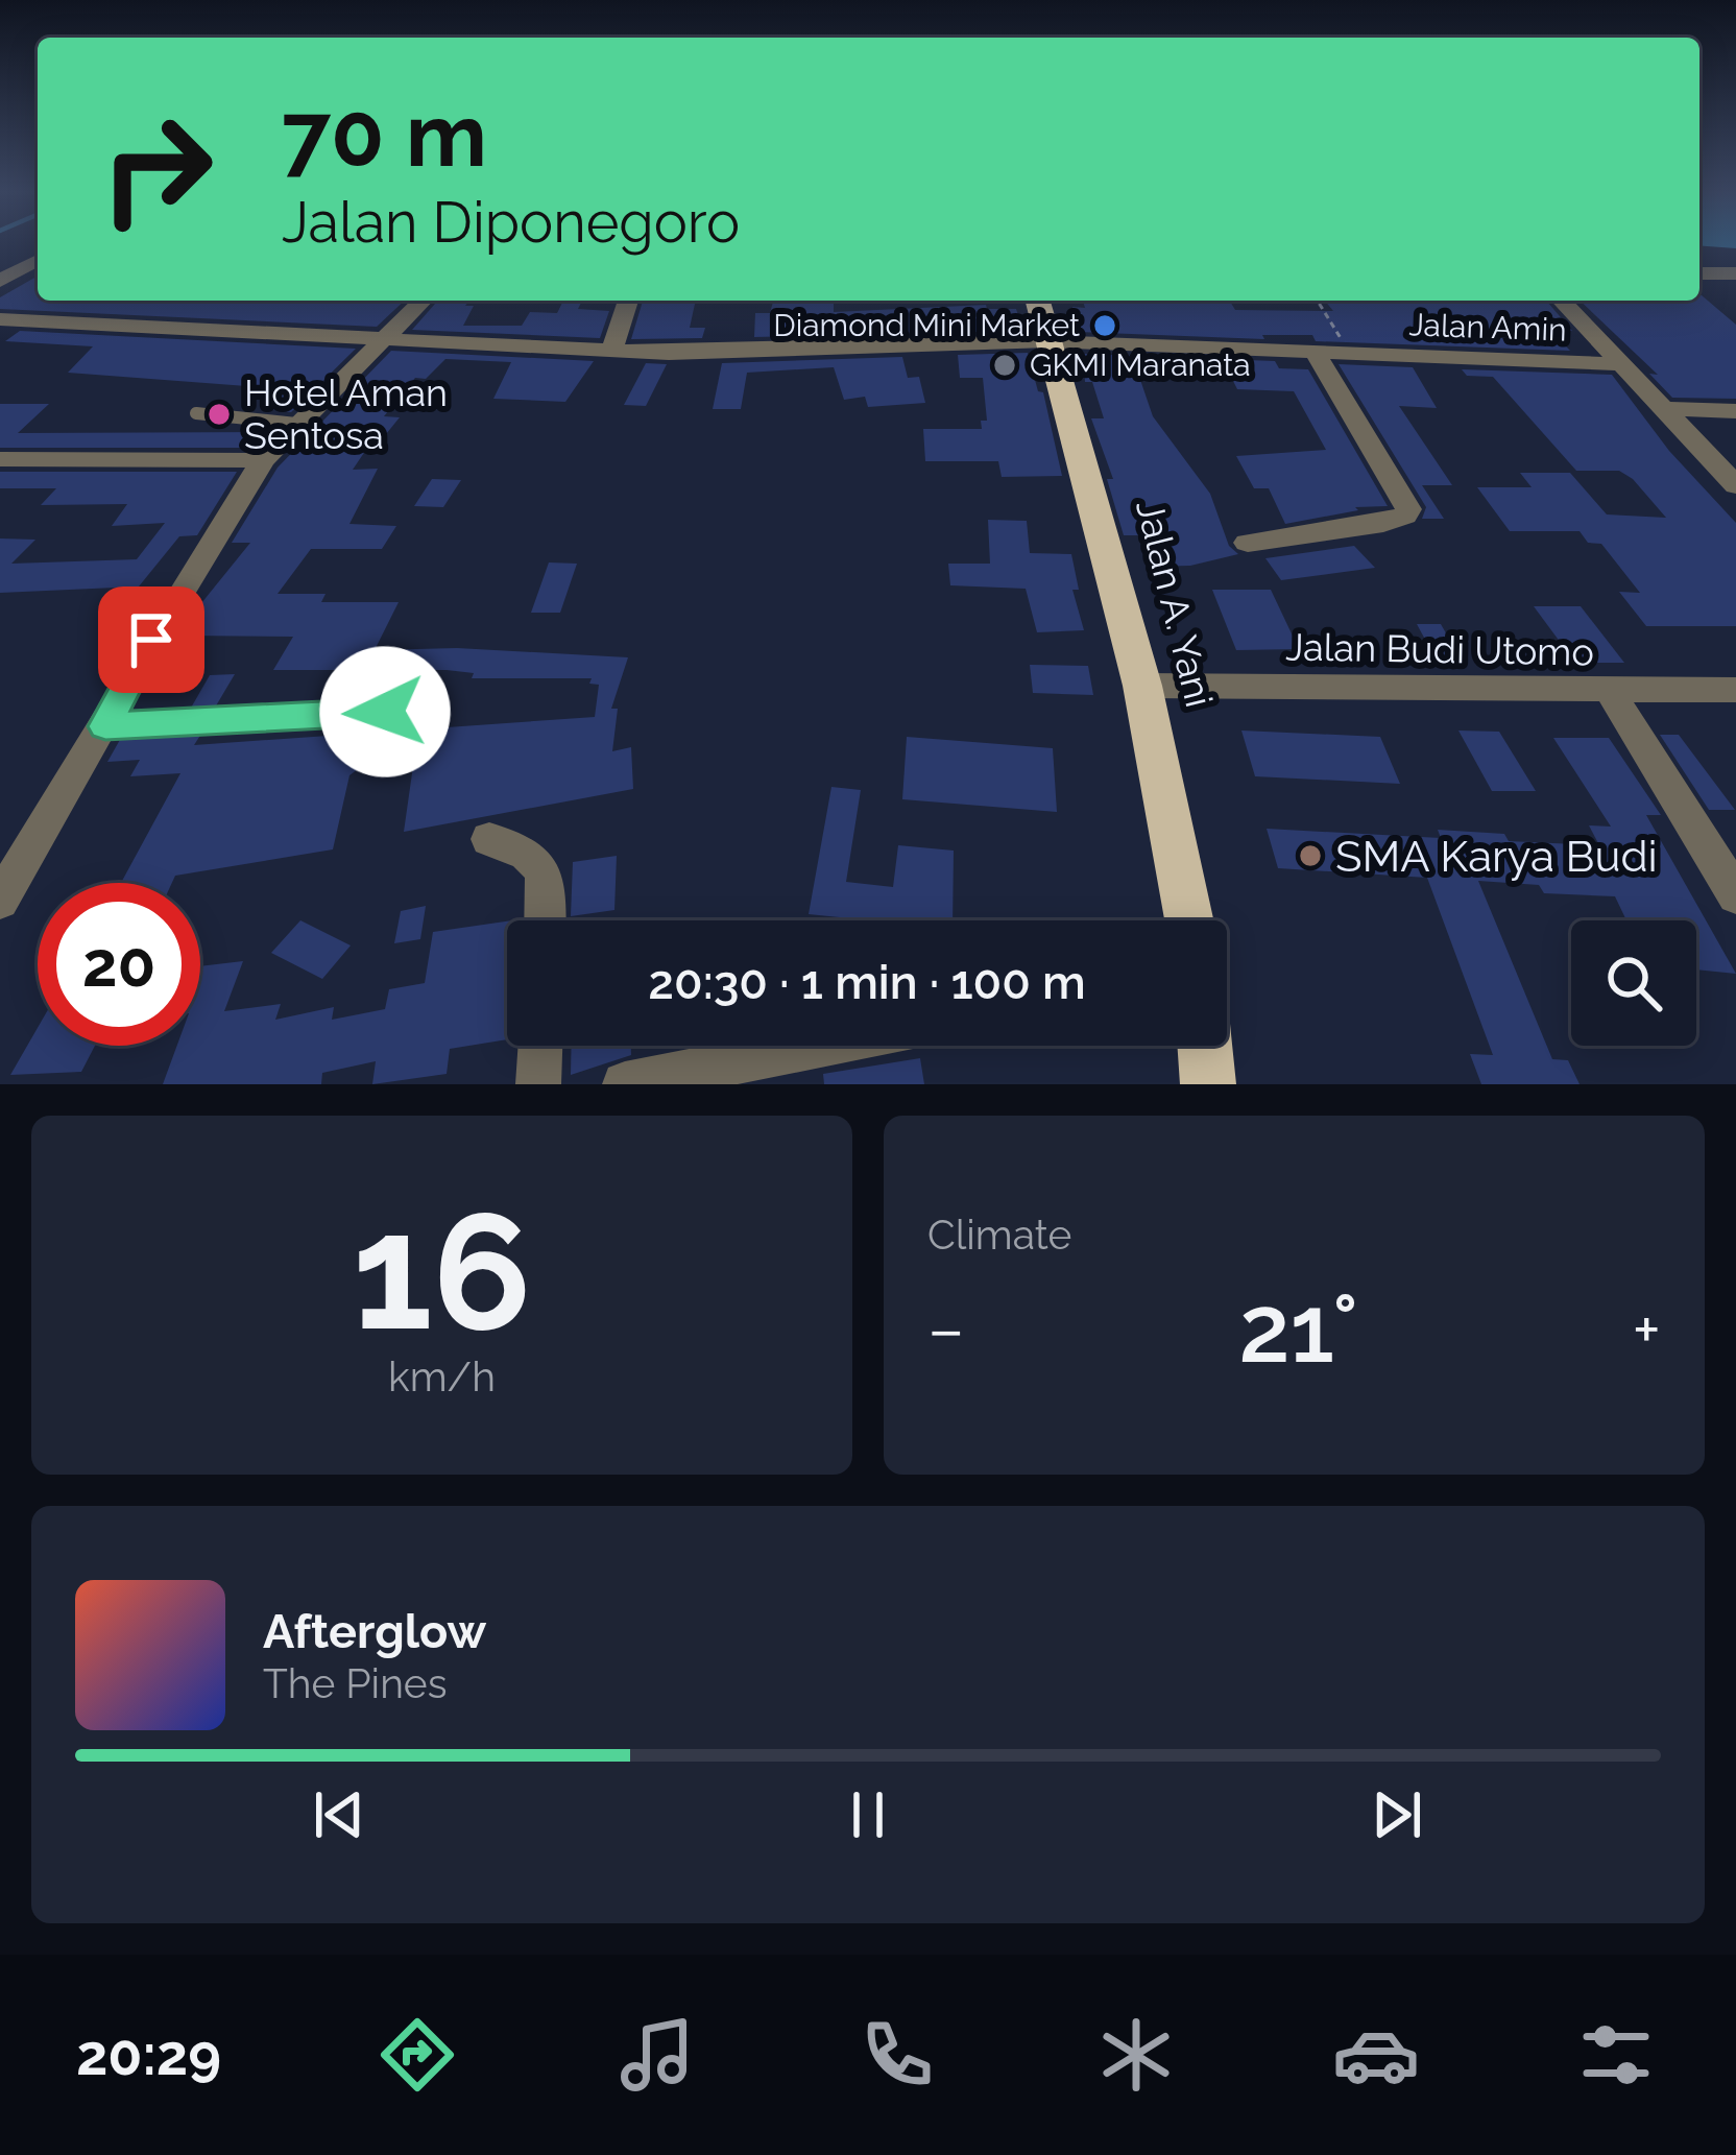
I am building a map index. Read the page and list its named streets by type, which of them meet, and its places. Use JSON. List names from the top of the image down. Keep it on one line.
{"streets":{"highway":["Jalan A. Yani"],"street":["Jalan Amin","Jalan Budi Utomo"]},"crossings":[["Jalan Amin","Jalan A. Yani"],["Jalan A. Yani","Jalan Budi Utomo"]],"places":["Diamond Mini Market","GKMI Maranata","Hotel Aman Sentosa","SMA Karya Budi"],"page":{"turn":["70 m","Jalan Diponegoro"],"limit":"20","trip":"20:30 · 1 min · 100 m","tile":[["16","km/h"],"Climate"],"heat":["−","21°","+"],"song":["Afterglow","The Pines"],"tabs":"20:29"}}
